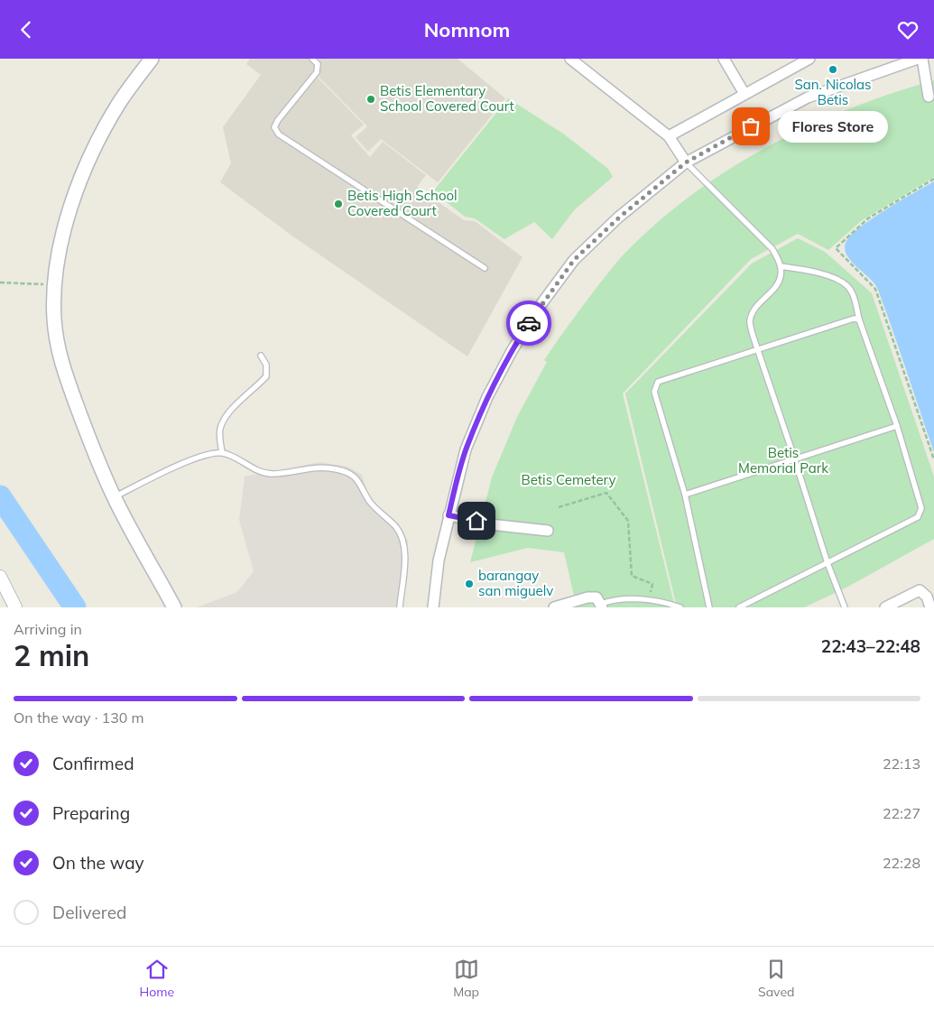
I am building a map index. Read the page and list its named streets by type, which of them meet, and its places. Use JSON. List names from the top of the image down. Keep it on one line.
{"parks":["Betis Memorial Park","Betis Cemetery"],"places":["San. Nicolas Betis","Betis Elementary School Covered Court","Flores Store","Betis High School Covered Court","barangay san miguelv"],"page":{"header":"Nomnom","bubble":"Flores Store","heading":["2 min","Arriving in","22:43–22:48"],"bar":"On the way · 130 m","list":[["Confirmed","22:13"],["Preparing","22:27"],["On the way","22:28"],"Delivered"],"tabs":["Home","Map","Saved"]}}
